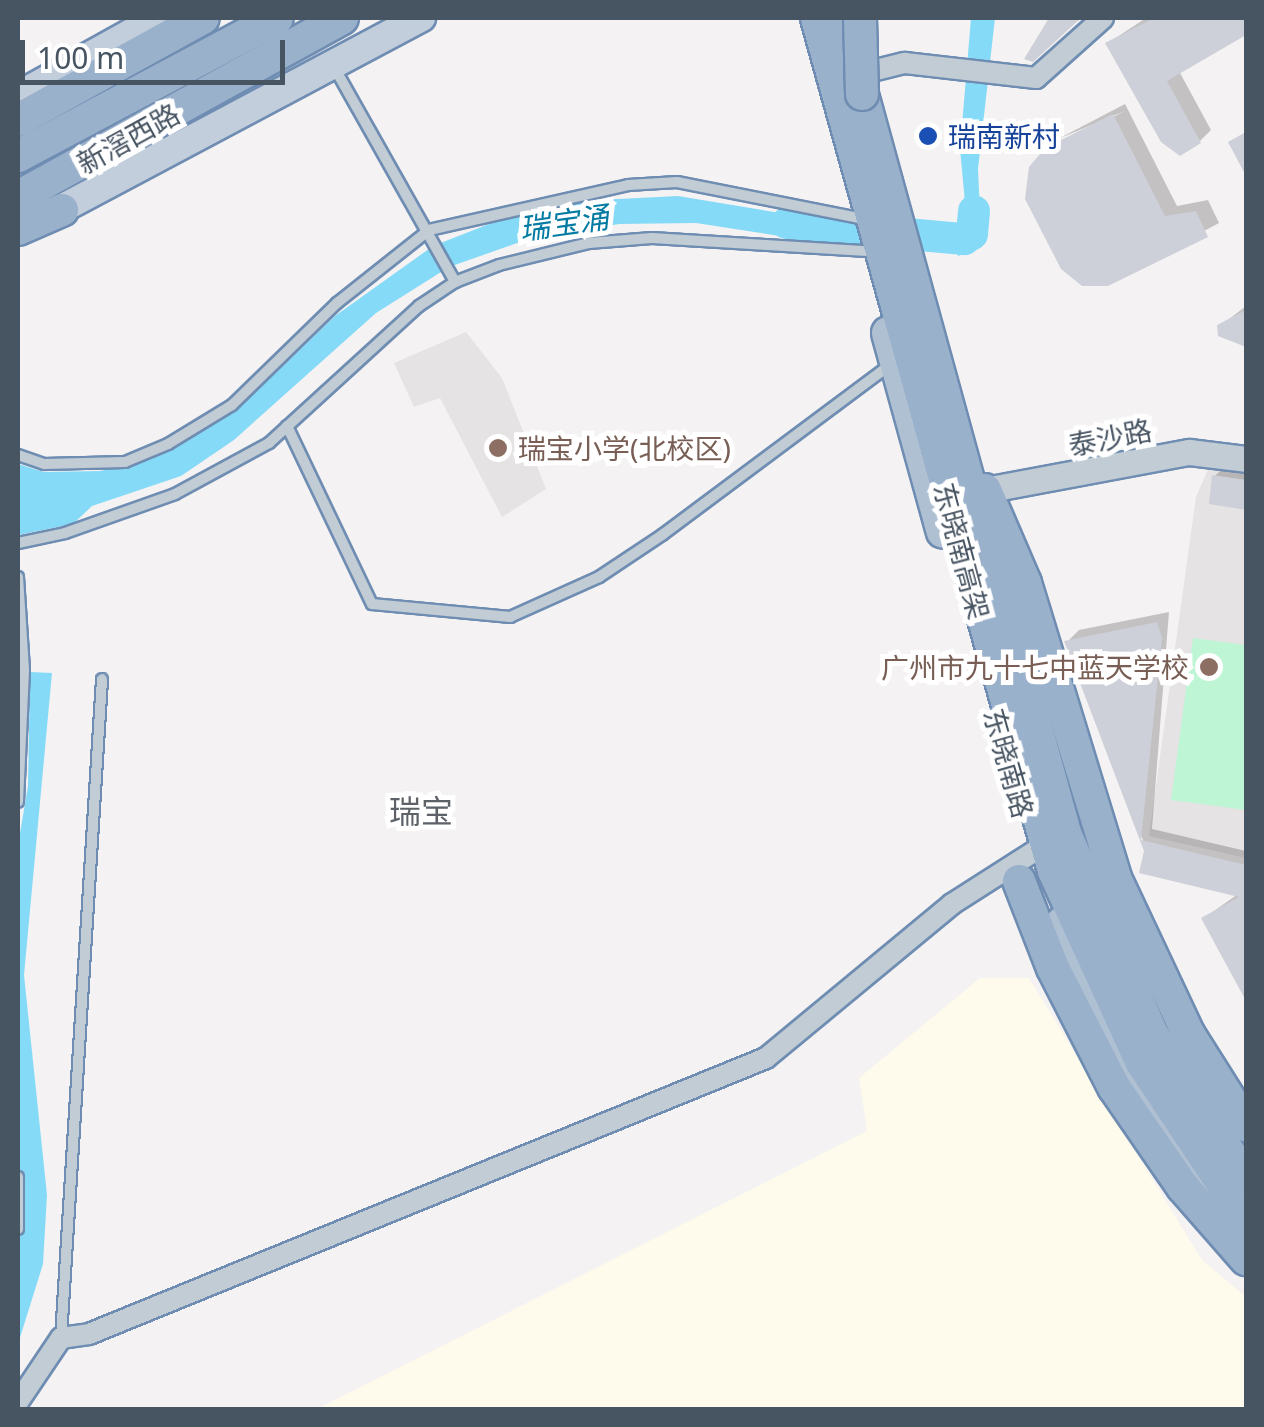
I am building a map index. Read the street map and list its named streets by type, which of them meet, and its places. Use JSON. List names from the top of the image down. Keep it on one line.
{"streets":{"highway":["新滘西路","东晓南高架"],"main road":["东晓南路"],"street":["泰沙路"]},"crossings":[["泰沙路","东晓南路"],["东晓南高架","东晓南路"]],"districts":["瑞宝"],"water":["瑞宝涌"],"places":["瑞南新村","瑞宝小学(北校区)","广州市九十七中蓝天学校"],"scale_bar":"100 m"}
